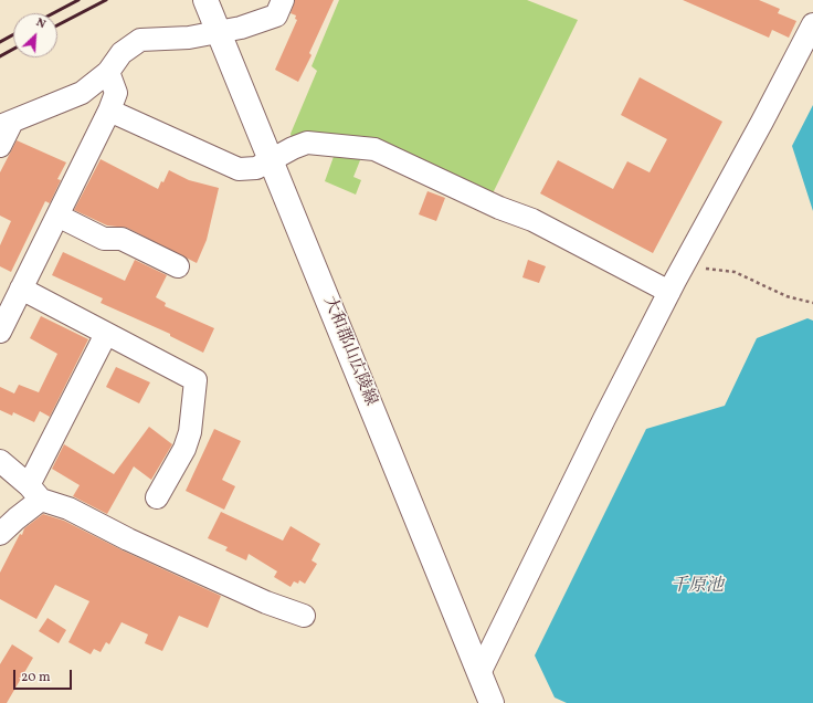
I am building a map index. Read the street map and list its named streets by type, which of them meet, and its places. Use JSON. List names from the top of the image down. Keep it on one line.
{"streets":{"main road":["大和郡山広陵線"]},"water":["千原池"],"scale_bar":"20 m","north":"top right"}
